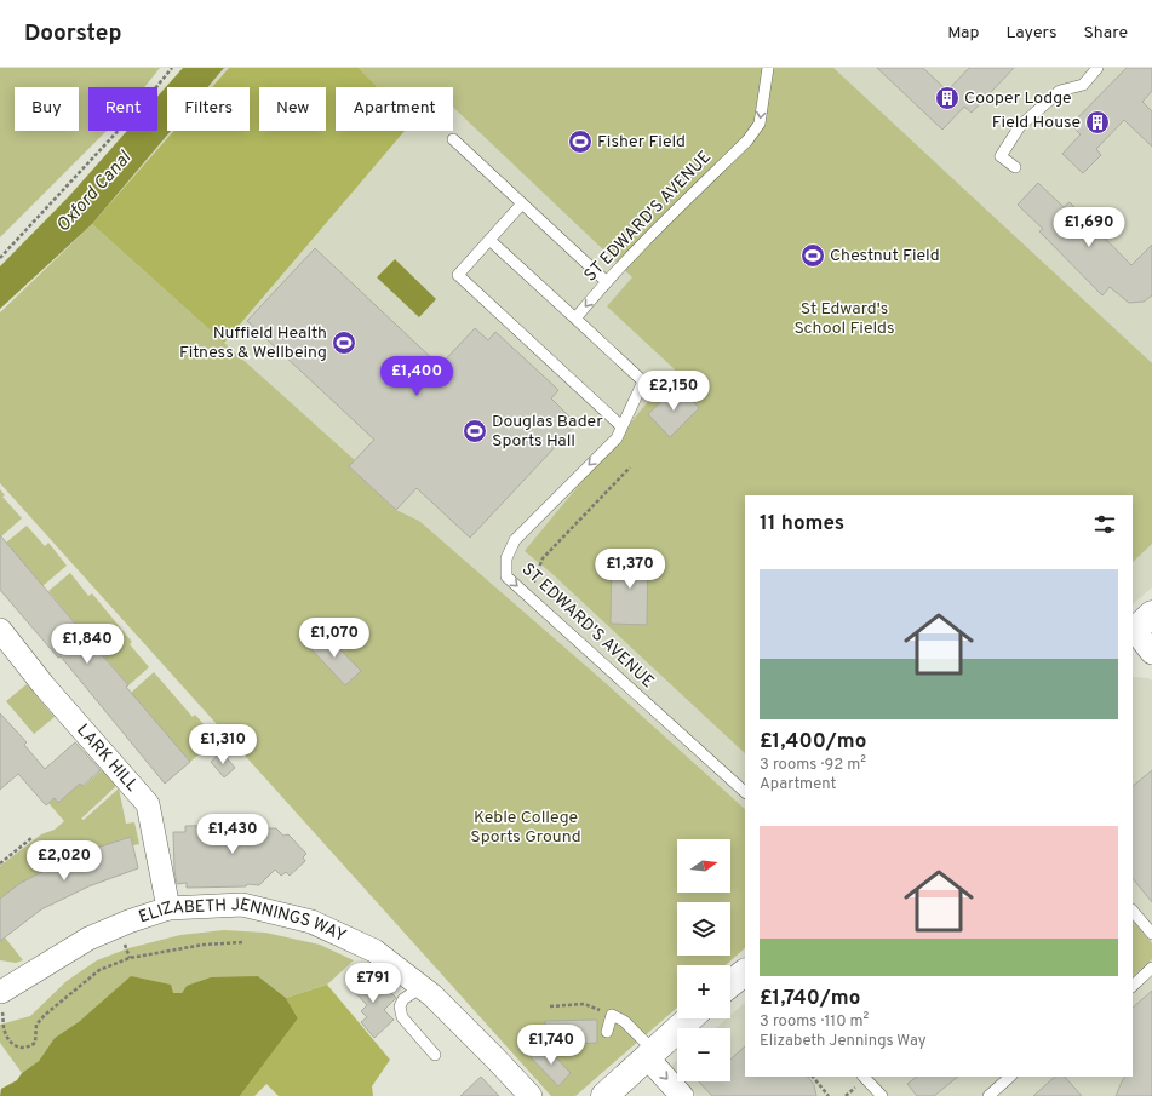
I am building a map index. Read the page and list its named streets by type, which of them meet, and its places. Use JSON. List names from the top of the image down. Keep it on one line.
{"streets":{"street":["LARK HILL","ELIZABETH JENNINGS WAY"],"lane":["ST EDWARD'S AVENUE"]},"crossings":[["LARK HILL","ELIZABETH JENNINGS WAY"]],"water":["Oxford Canal"],"parks":["St Edward's School Fields","Keble College Sports Ground"],"places":{"building":["Cooper Lodge","Field House"],"sports":["Fisher Field","Chestnut Field","Nuffield Health Fitness & Wellbeing","Douglas Bader Sports Hall"]},"north":"right","page":{"header":"Doorstep","nav":["Map","Layers","Share"],"chip":["Buy","Rent","Filters","New","Apartment"],"price":["£1,690","£1,400","£2,150","£1,370","£1,070","£1,840","£1,310","£1,430","£2,020","£791","£1,740"],"heading":"11 homes","list":[{"name":"£1,400/mo","note":"3 rooms · 92 m² · Apartment"},{"name":"£1,740/mo","note":"3 rooms · 110 m² · Elizabeth Jennings Way"}],"map_buttons":["+","−"]}}
